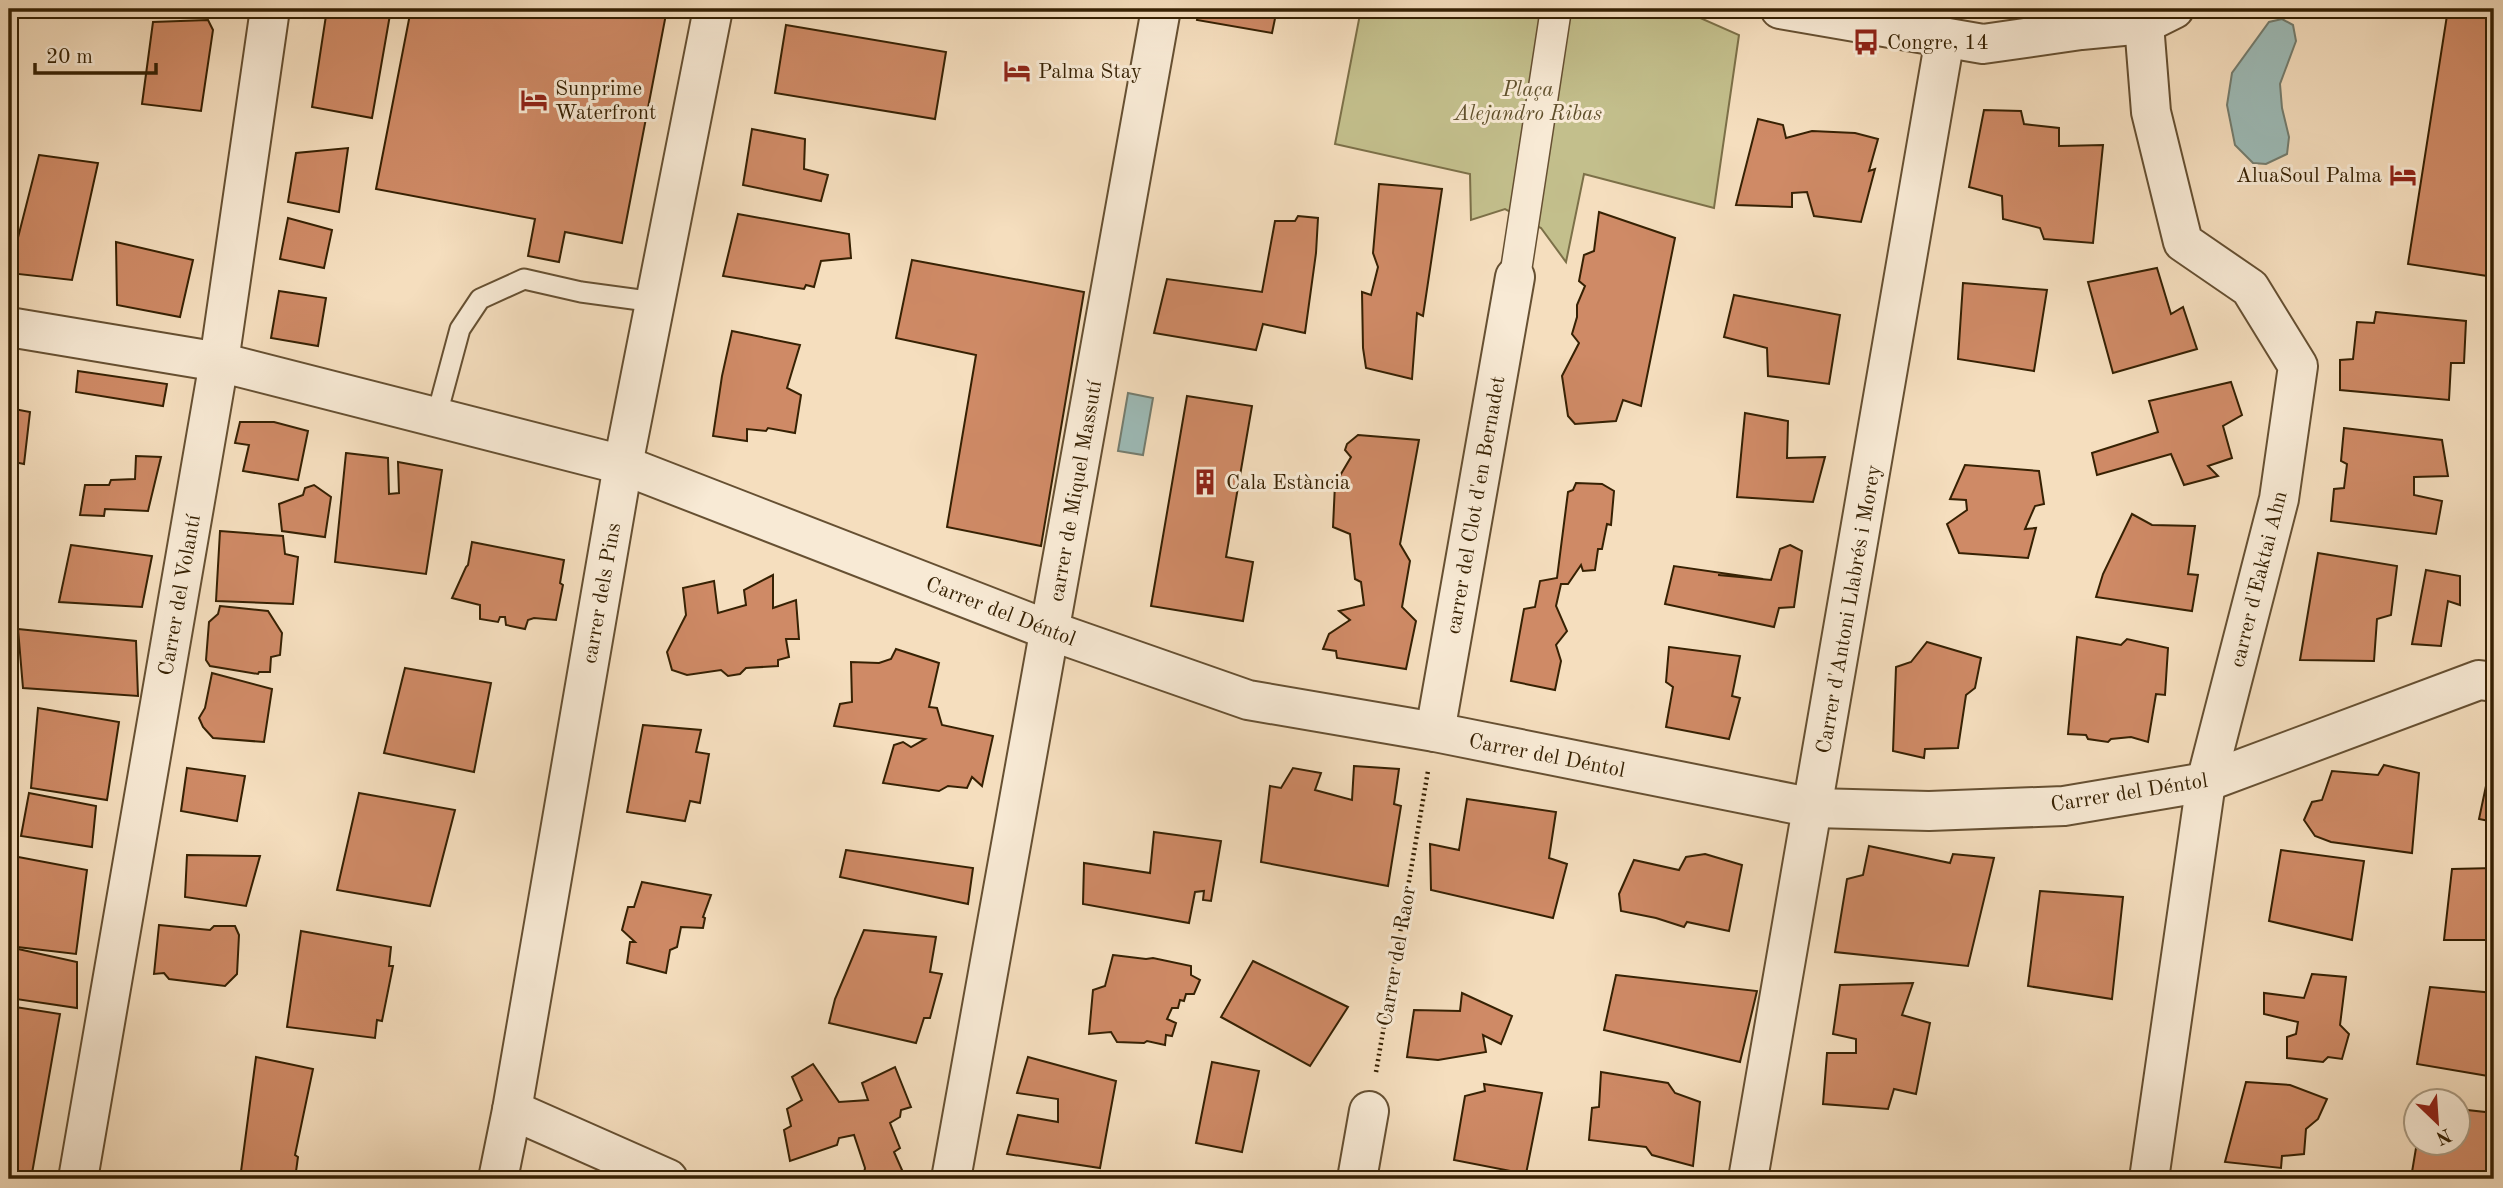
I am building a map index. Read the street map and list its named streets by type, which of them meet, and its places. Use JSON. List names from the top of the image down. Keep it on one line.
{"streets":{"street":["carrer de Miquel Massutí","carrer del Clot d'en Bernadet","carrer d'Eaktai Ahn","carrer dels Pins","Carrer del Volantí","Carrer d'Antoni Llabrés i Morey","Carrer del Déntol"],"path":["Carrer del Raor"]},"crossings":[["carrer de Miquel Massutí","Carrer del Déntol"],["carrer del Clot d'en Bernadet","Carrer del Déntol"],["carrer del Clot d'en Bernadet","Carrer del Raor"],["carrer d'Eaktai Ahn","Carrer del Déntol"],["carrer dels Pins","Carrer del Déntol"],["Carrer del Volantí","Carrer del Déntol"],["Carrer d'Antoni Llabrés i Morey","Carrer del Déntol"],["Carrer del Déntol","Carrer del Raor"]],"parks":["Plaça Alejandro Ribas"],"places":{"bus stop":["Congre, 14"],"hotel":["Palma Stay","Sunprime Waterfront","AluaSoul Palma"],"building":["Cala Estància"]},"scale_bar":"20 m","north":"bottom right"}
